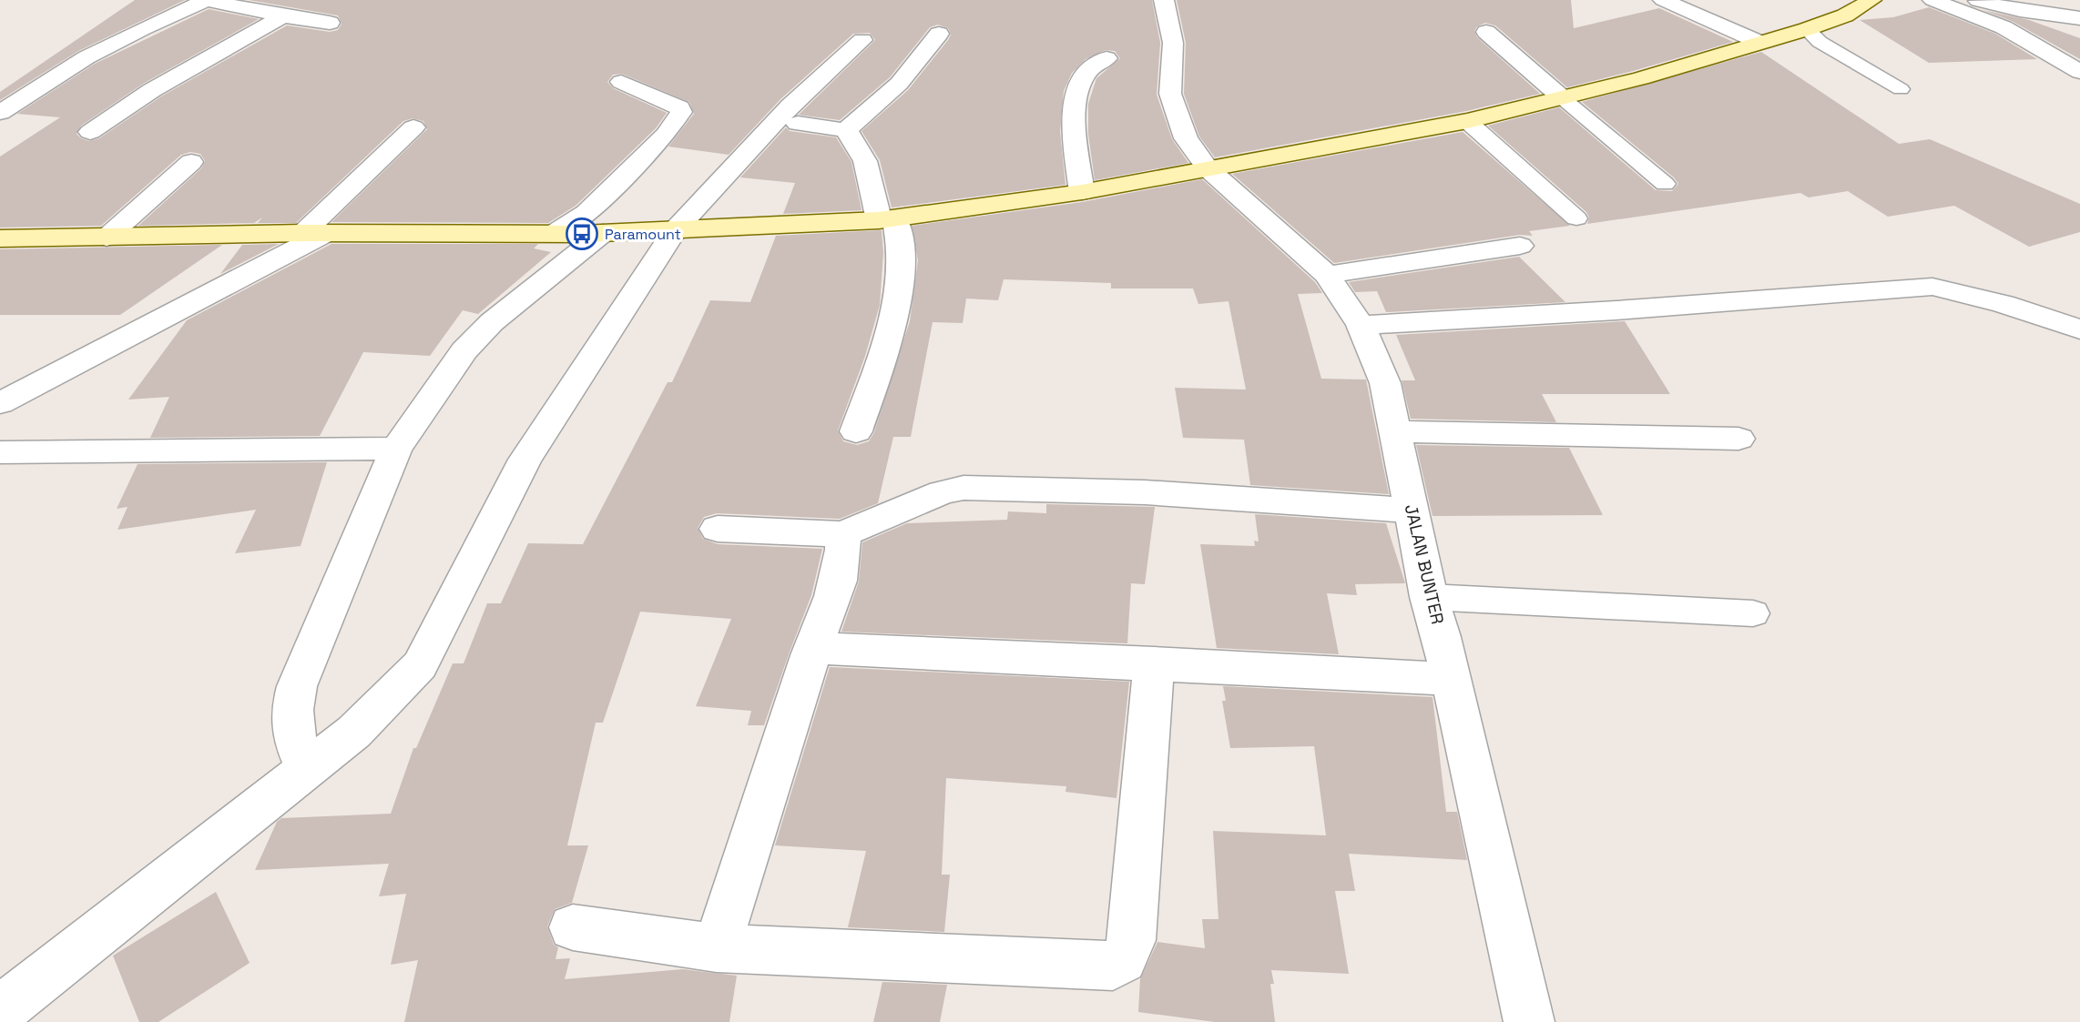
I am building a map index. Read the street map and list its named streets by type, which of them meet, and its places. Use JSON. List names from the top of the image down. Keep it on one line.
{"streets":{"street":["JALAN BUNTER"]},"places":{"bus stop":["Paramount"]}}
